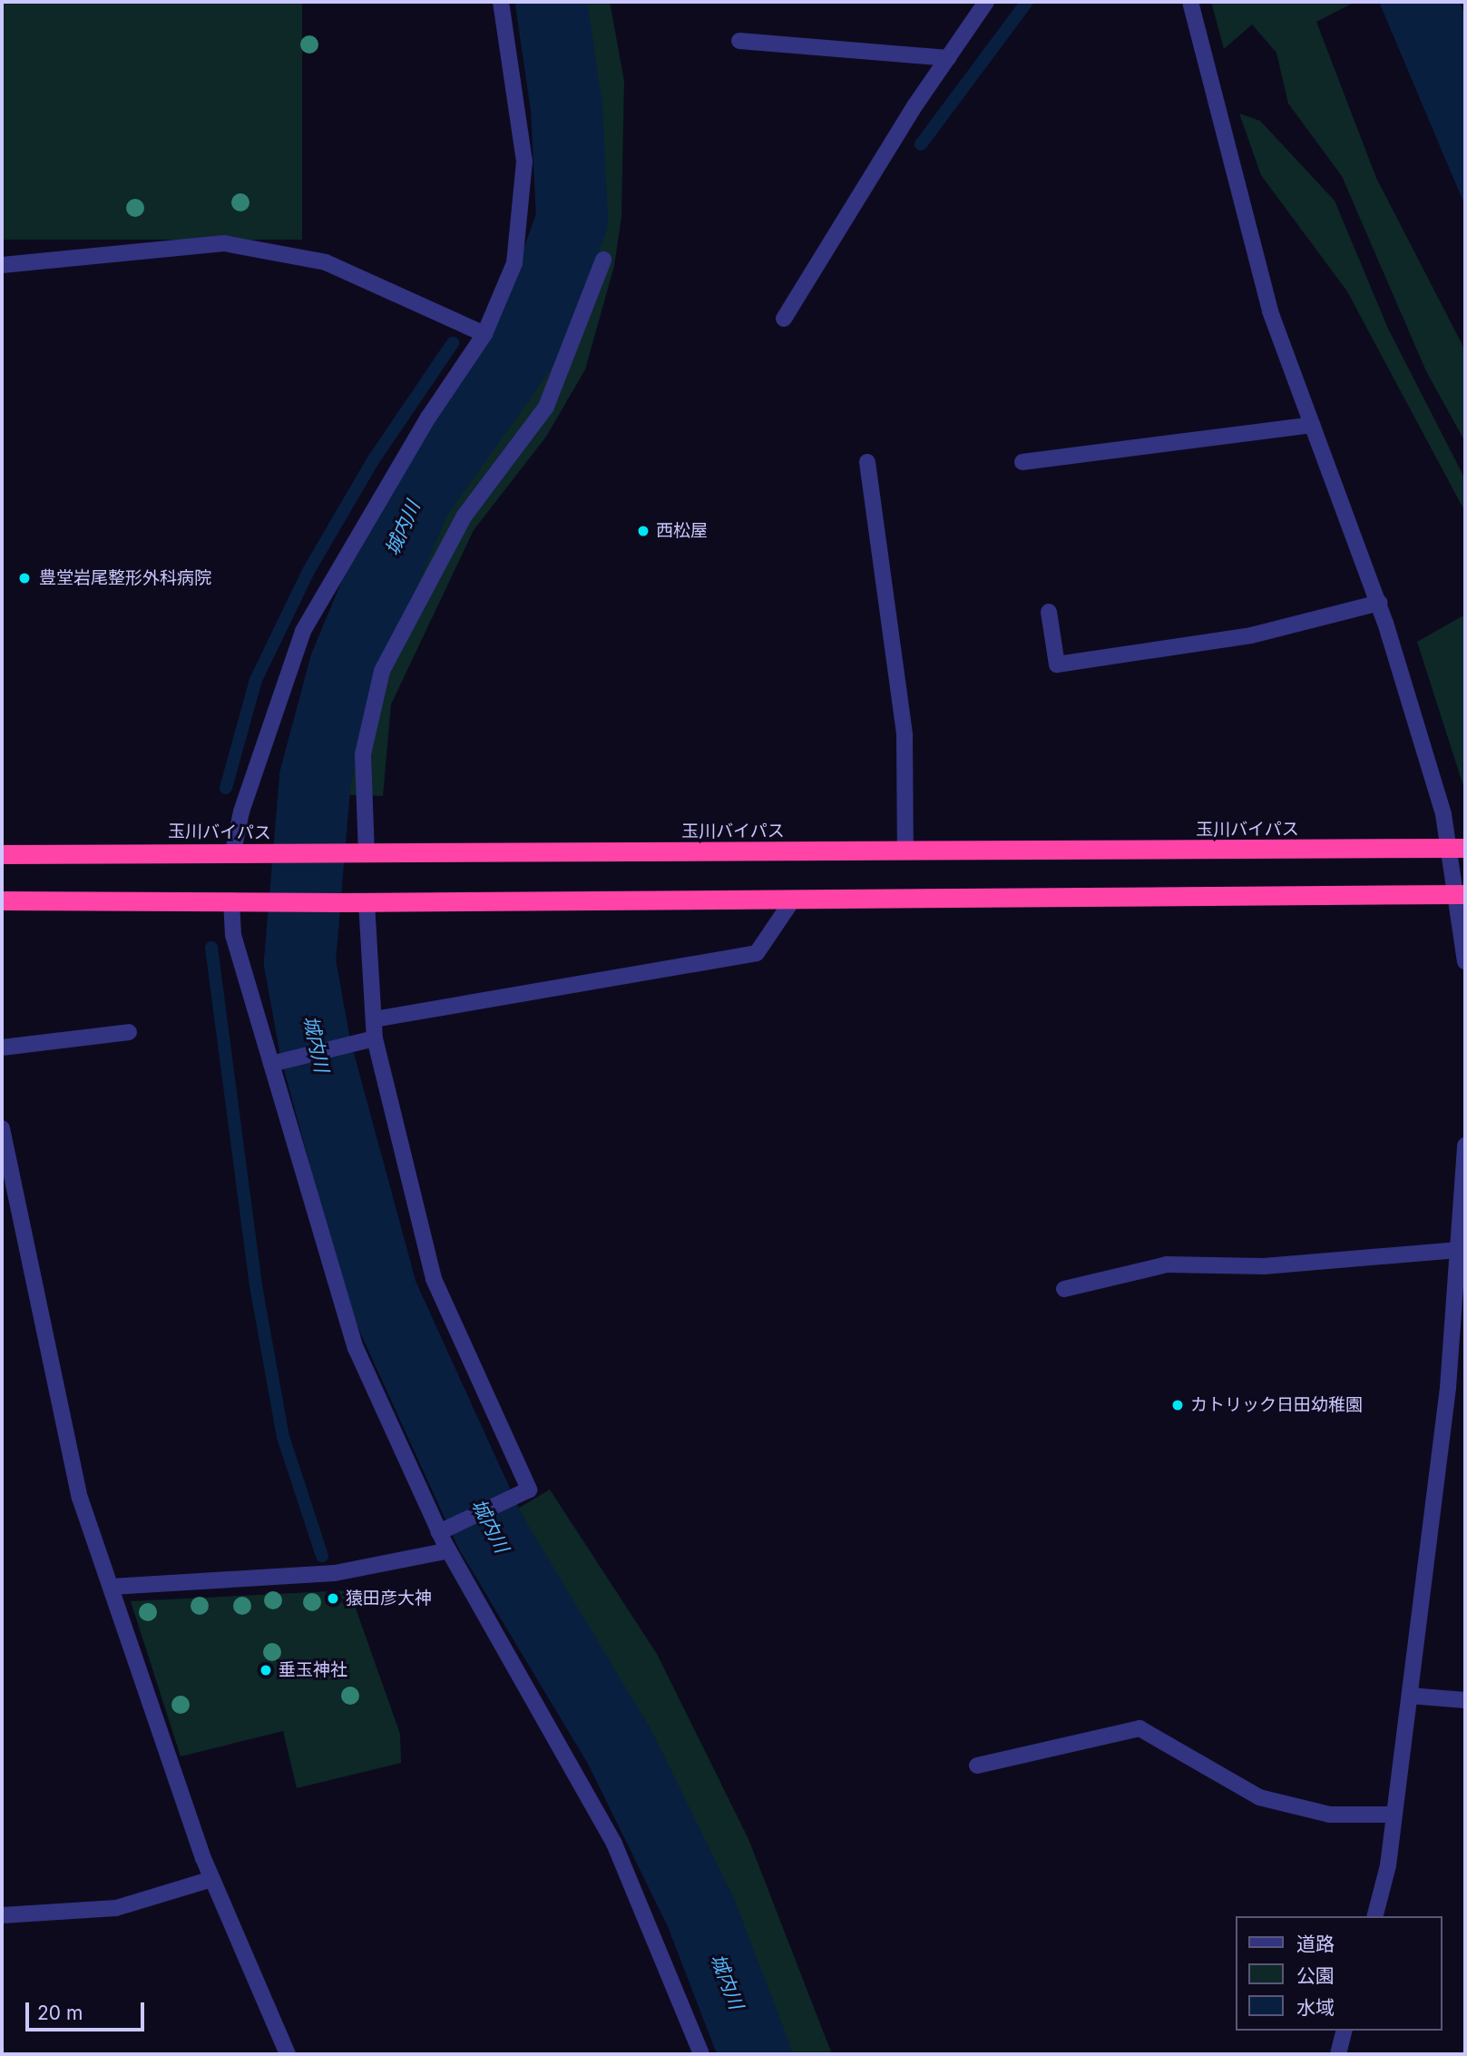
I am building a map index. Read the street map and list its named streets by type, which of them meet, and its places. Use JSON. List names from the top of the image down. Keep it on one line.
{"streets":{"highway":["玉川バイパス"]},"water":["城内川"],"places":["西松屋","豊堂岩尾整形外科病院","カトリック日田幼稚園","猿田彦大神","垂玉神社"],"legend":["道路","公園","水域"],"scale_bar":"20 m"}
